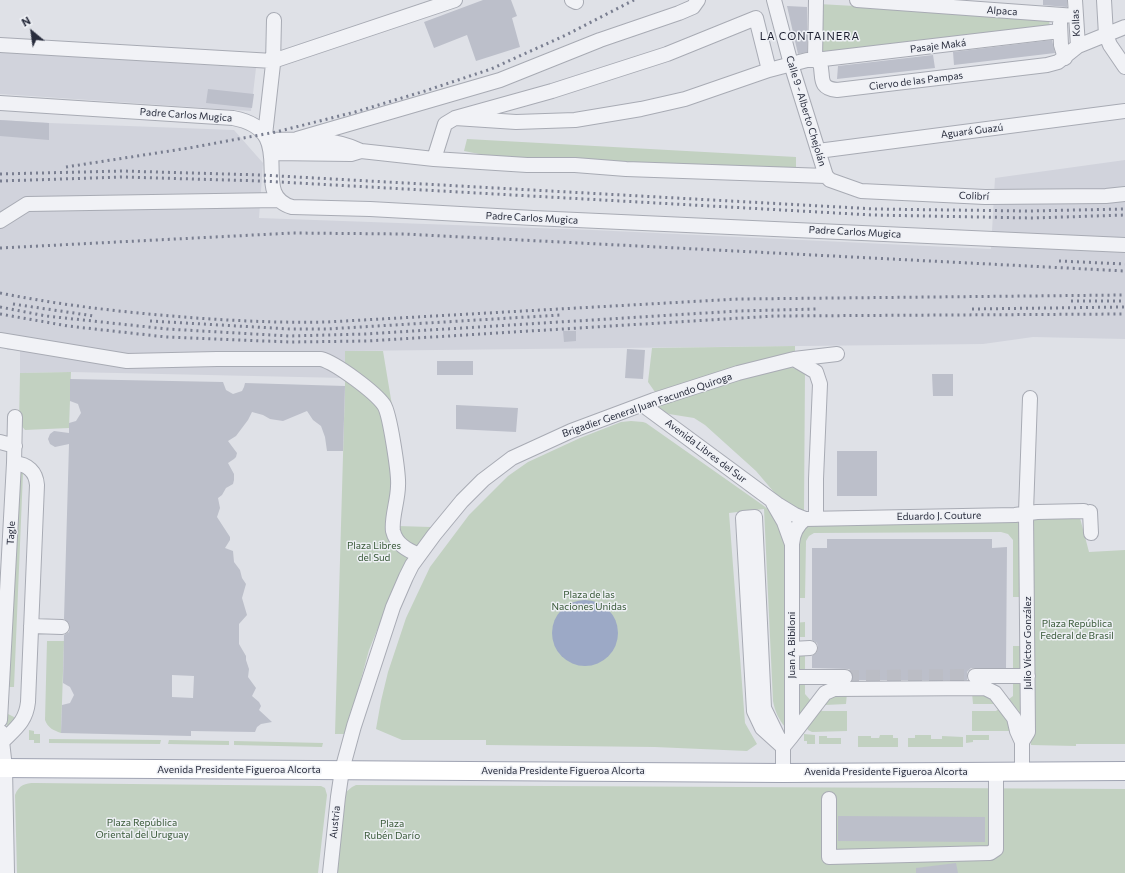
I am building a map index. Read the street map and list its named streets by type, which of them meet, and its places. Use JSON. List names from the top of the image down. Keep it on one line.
{"streets":{"main road":["Avenida Presidente Figueroa Alcorta"],"street":["Alpaca","Kollas","Pasaje Maká","Ciervo de las Pampas","Calle 9 - Alberto Chejolán","Padre Carlos Mugica","Aguará Guazú","Colibrí","Brigadier General Juan Facundo Quiroga","Avenida Libres del Sur","Eduardo J. Couture","Tagle","Julio Víctor González","Juan A. Bibiloni","Austria"]},"crossings":[["Alpaca","Kollas"],["Kollas","Ciervo de las Pampas"],["Pasaje Maká","Ciervo de las Pampas"],["Calle 9 - Alberto Chejolán","Aguará Guazú"],["Calle 9 - Alberto Chejolán","Colibrí"],["Brigadier General Juan Facundo Quiroga","Avenida Libres del Sur"],["Brigadier General Juan Facundo Quiroga","Avenida Presidente Figueroa Alcorta"],["Brigadier General Juan Facundo Quiroga","Austria"],["Avenida Libres del Sur","Eduardo J. Couture"],["Avenida Libres del Sur","Juan A. Bibiloni"],["Eduardo J. Couture","Julio Víctor González"],["Eduardo J. Couture","Juan A. Bibiloni"],["Julio Víctor González","Avenida Presidente Figueroa Alcorta"],["Avenida Presidente Figueroa Alcorta","Austria"]],"districts":["LA CONTAINERA"],"parks":["Plaza Libres del Sud","Plaza de las Naciones Unidas","Plaza República Federal de Brasil","Plaza República Oriental del Uruguay","Plaza Rubén Darío"],"north":"top left"}
